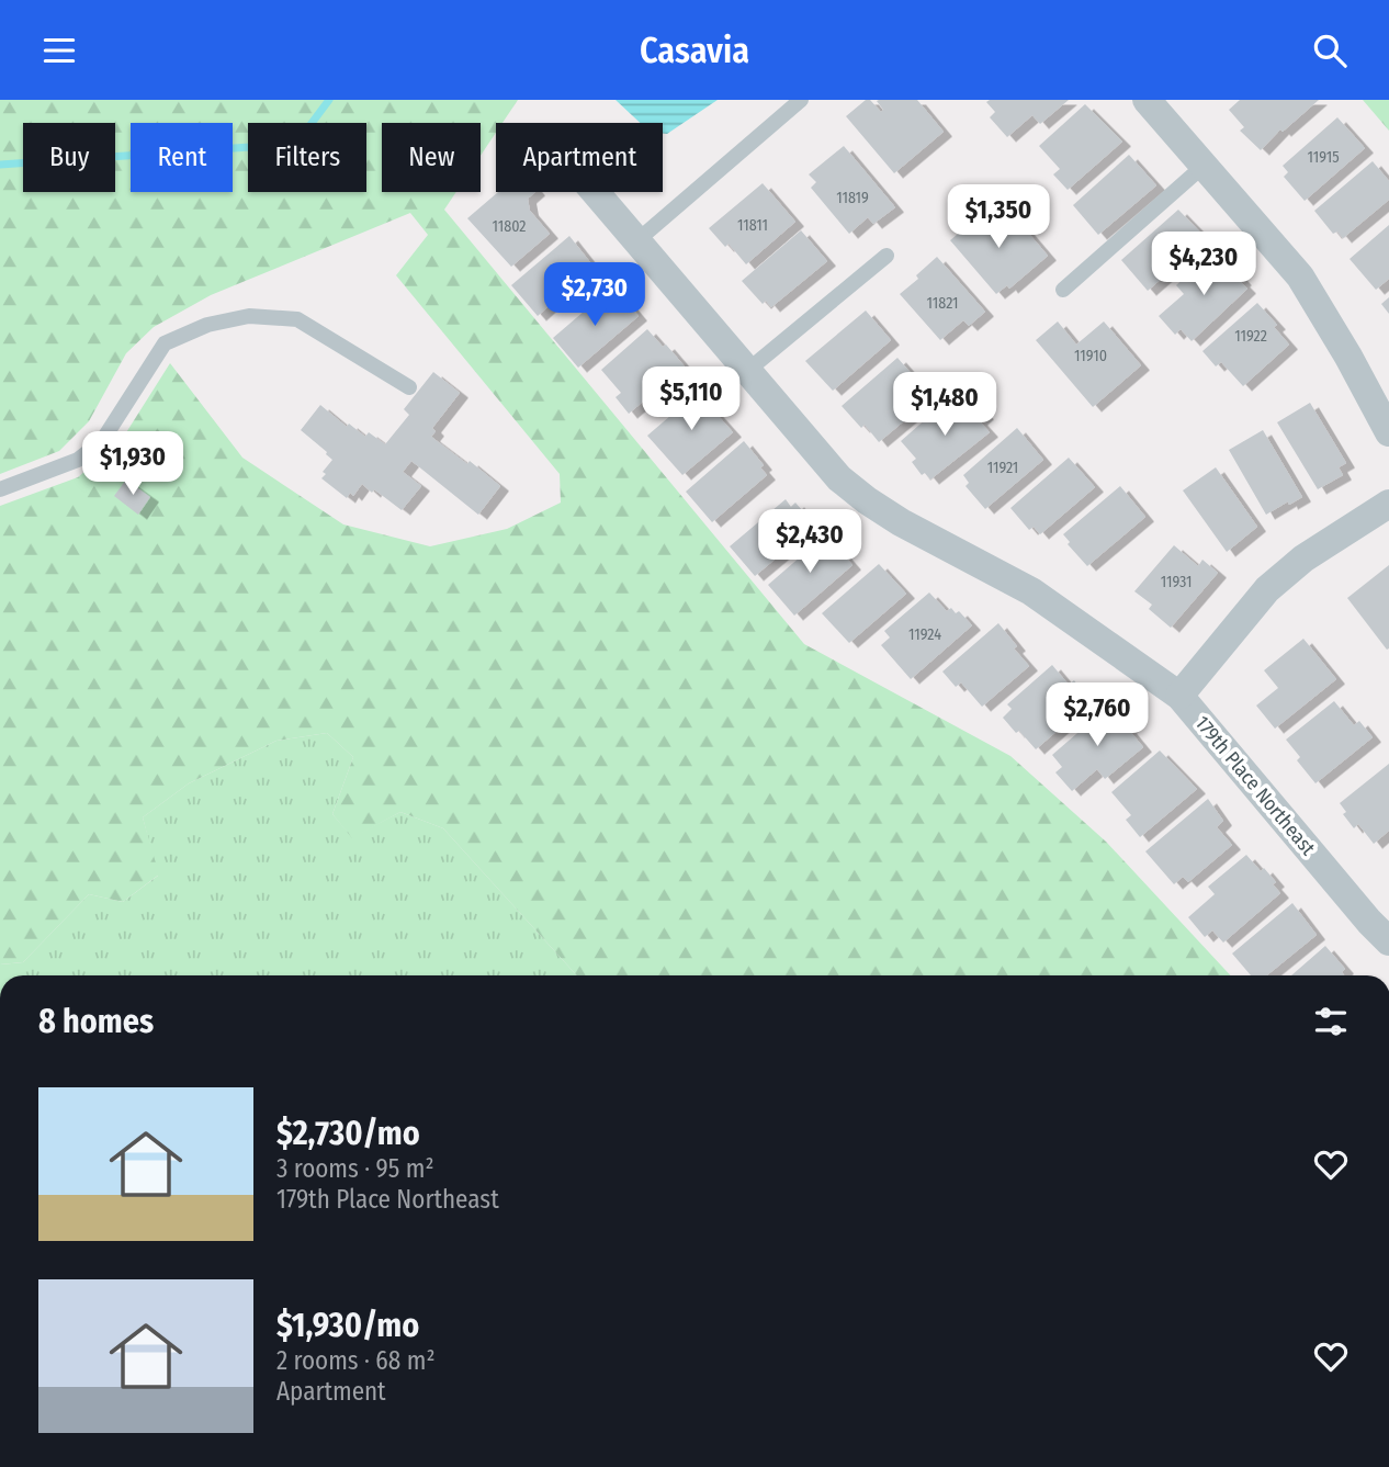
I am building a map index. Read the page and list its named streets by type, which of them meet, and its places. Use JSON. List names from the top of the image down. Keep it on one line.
{"streets":{"street":["179th Place Northeast"]},"house_numbers":["11915","11819","11811","11802","11821","11922","11910","11921","11931","11924"],"page":{"header":"Casavia","chip":["Buy","Rent","Filters","New","Apartment"],"price":["$1,350","$4,230","$2,730","$5,110","$1,480","$1,930","$2,430","$2,760"],"heading":"8 homes","list":[{"name":"$2,730/mo","note":"3 rooms · 95 m² · 179th Place Northeast"},{"name":"$1,930/mo","note":"2 rooms · 68 m² · Apartment"}]}}
